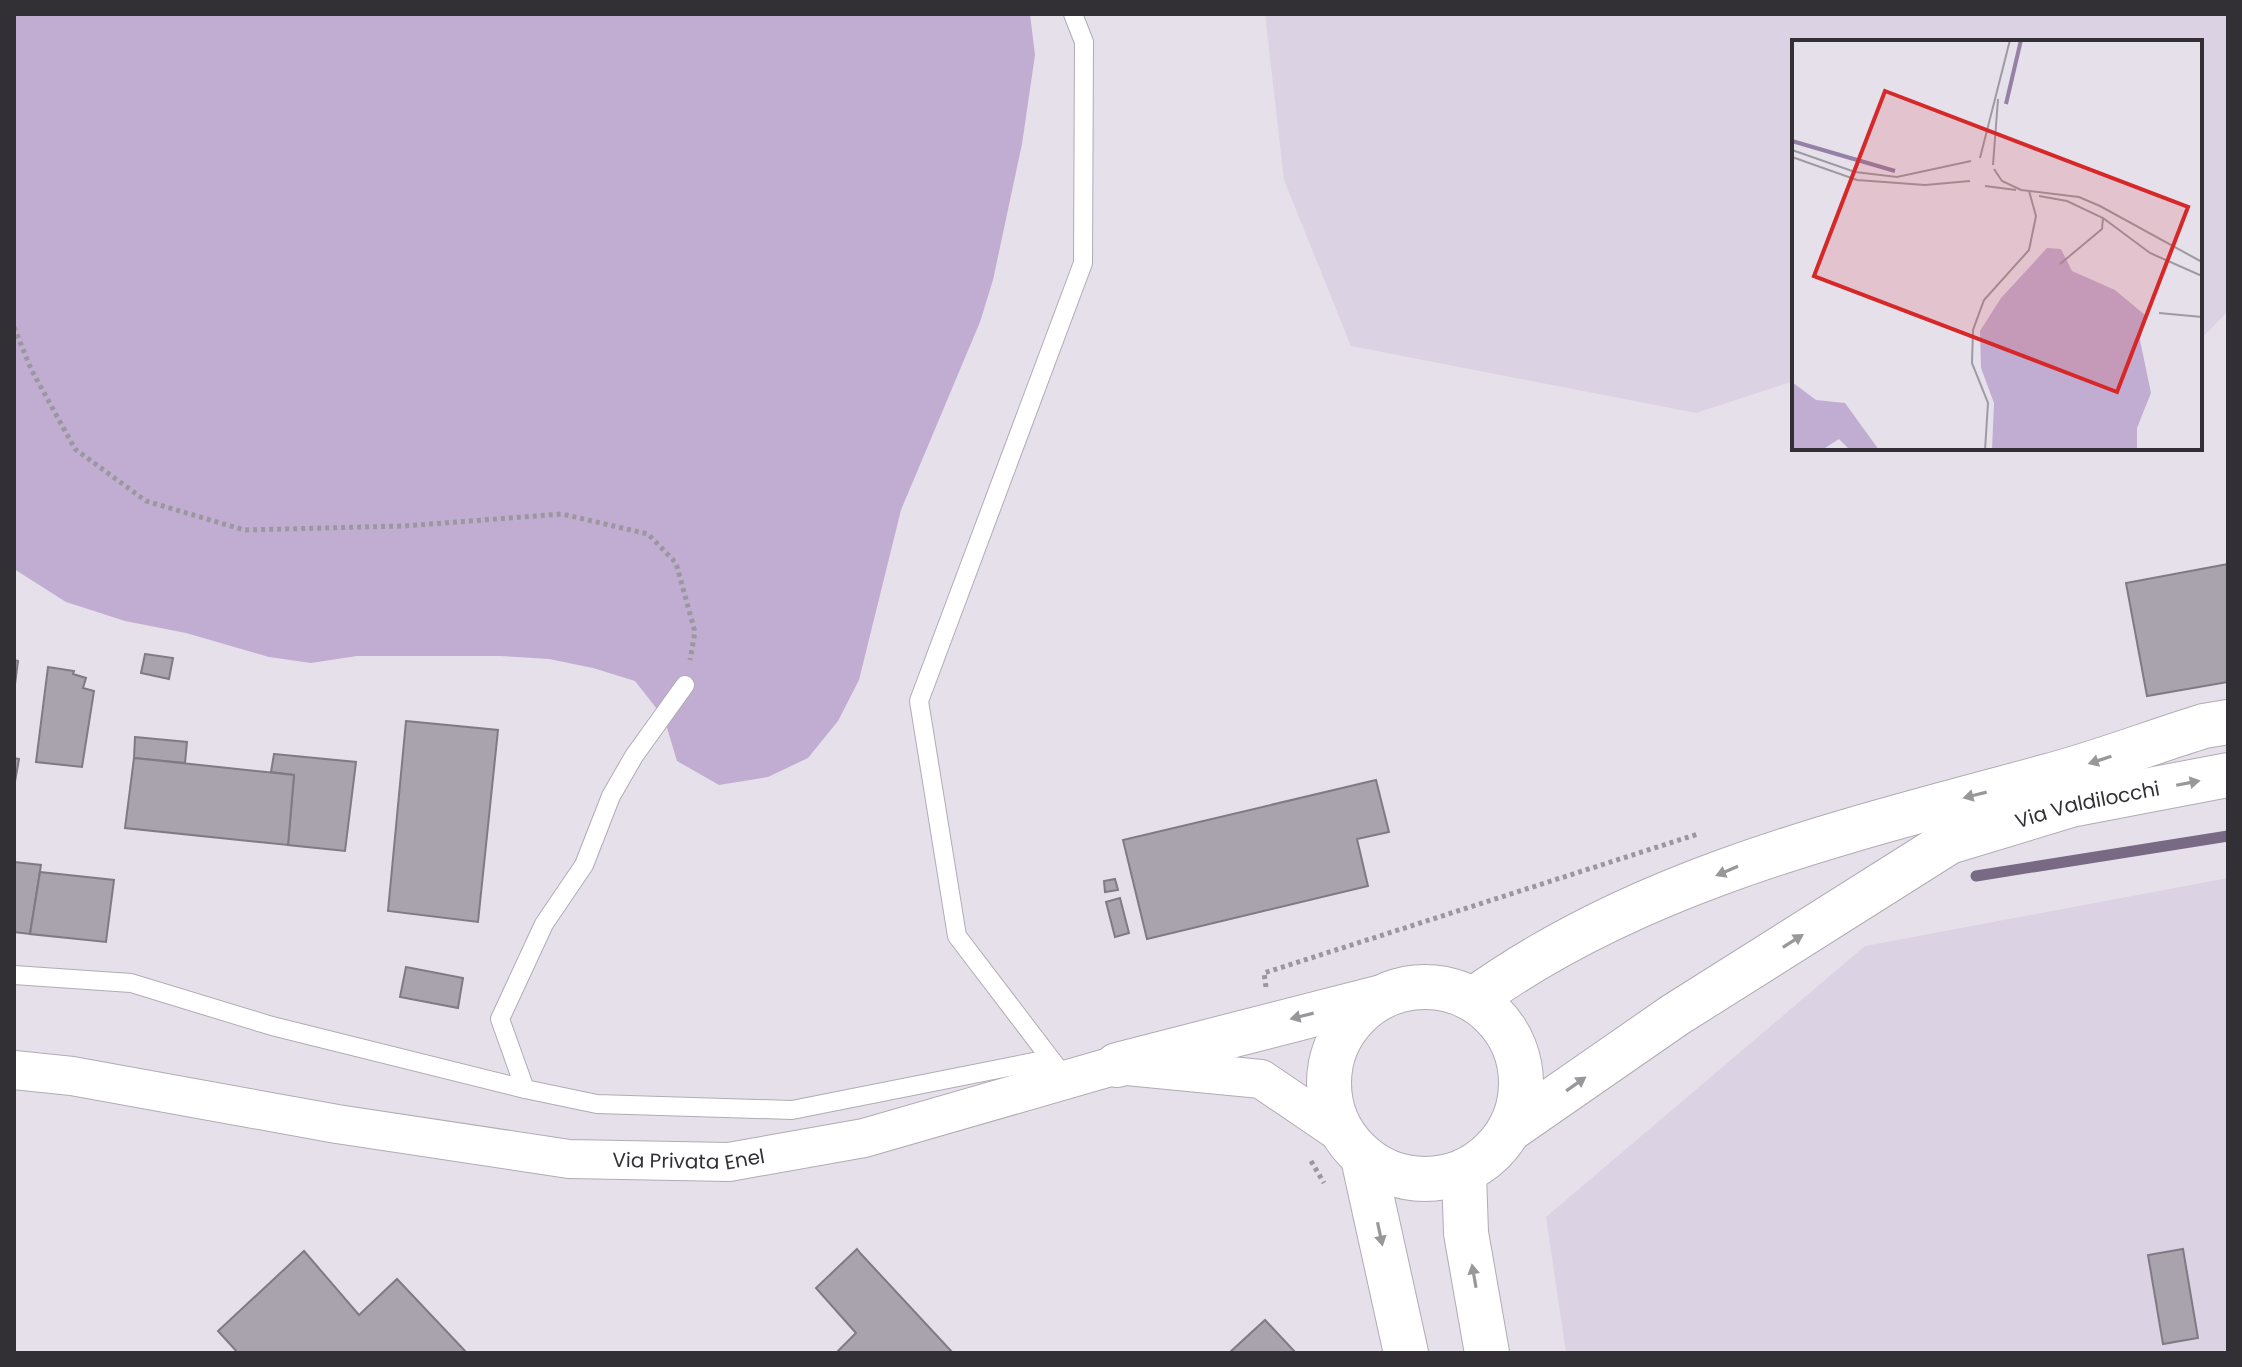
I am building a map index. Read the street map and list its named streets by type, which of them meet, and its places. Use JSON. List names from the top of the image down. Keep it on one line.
{"streets":{"street":["Via Valdilocchi","Via Privata Enel"]},"crossings":[["Via Valdilocchi","Via Privata Enel"]]}
